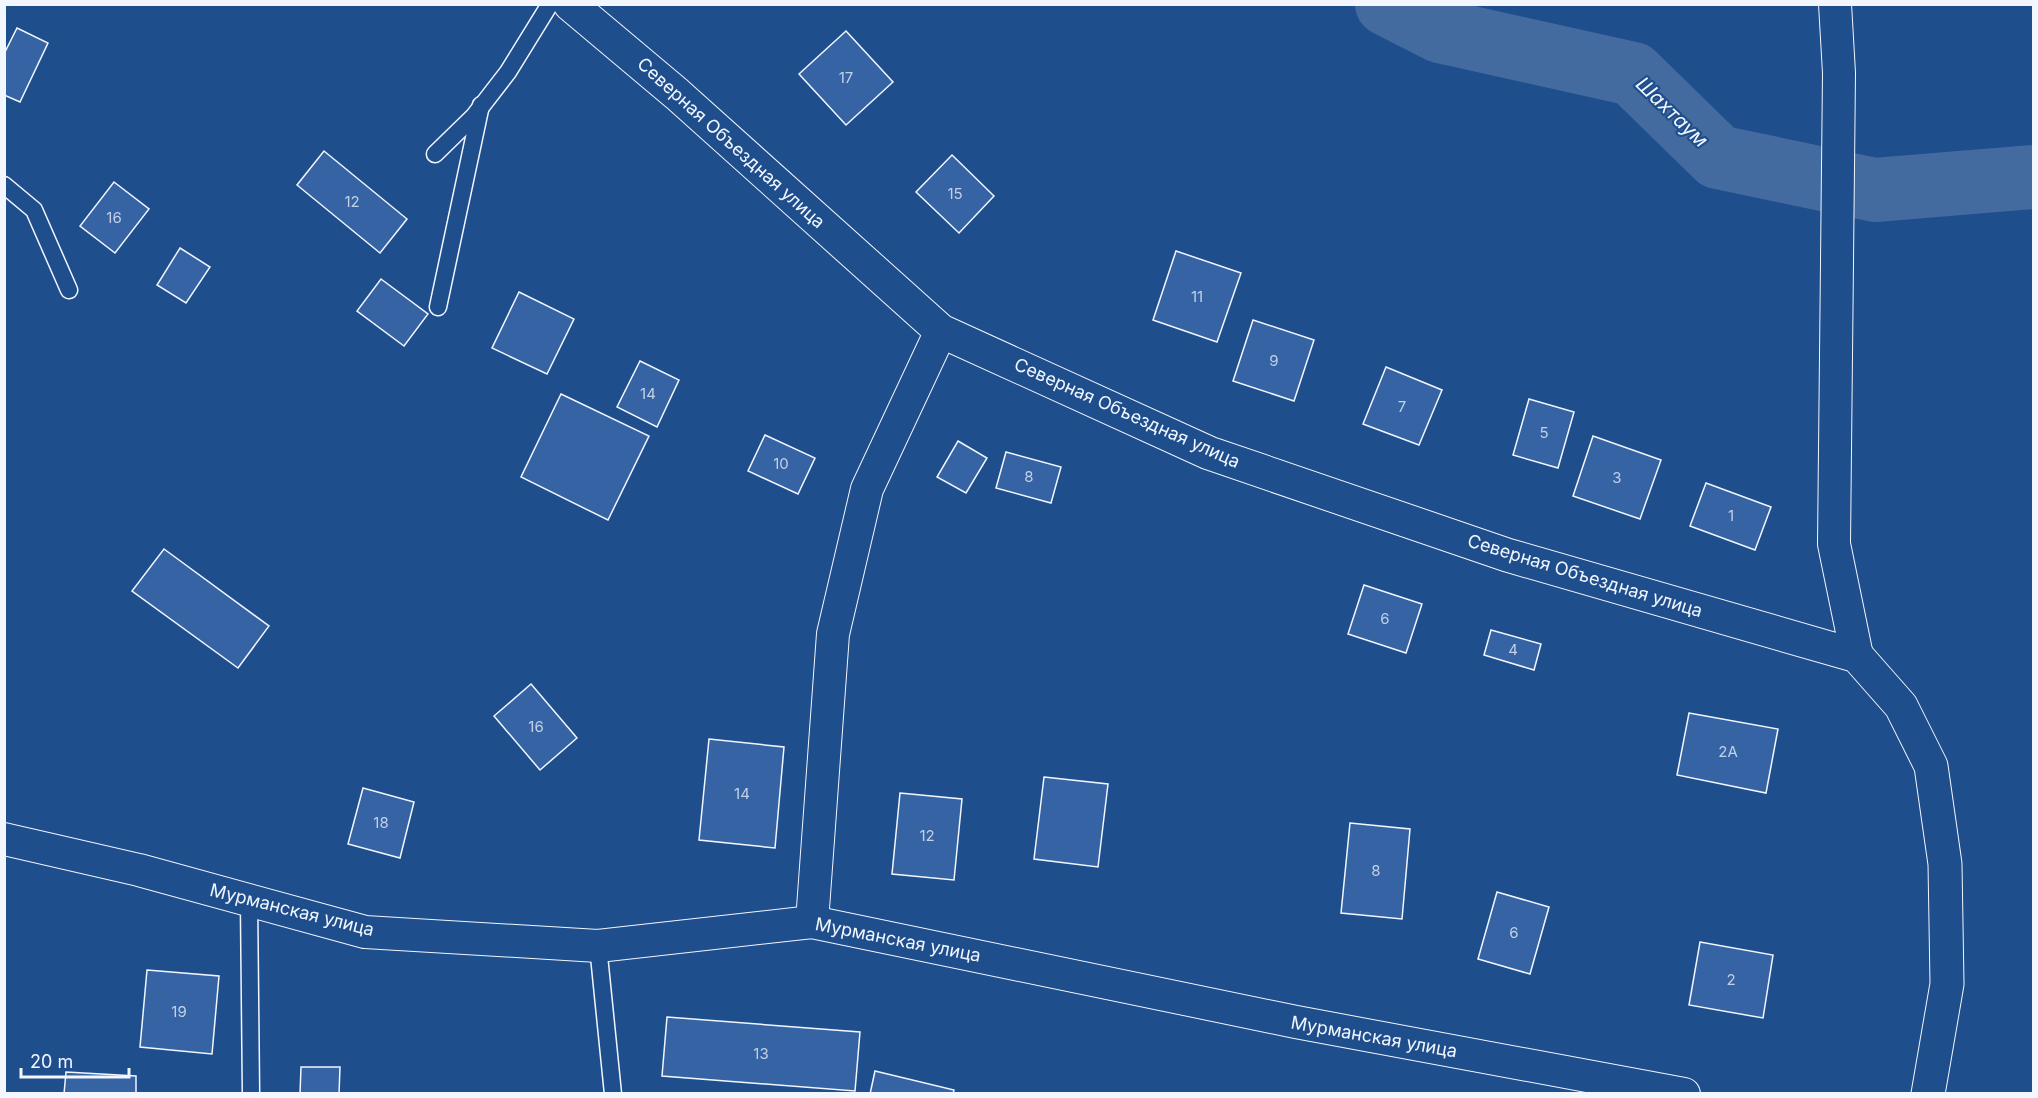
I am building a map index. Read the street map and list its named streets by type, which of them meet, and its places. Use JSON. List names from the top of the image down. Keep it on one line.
{"streets":{"street":["Северная Объездная улица","Мурманская улица"]},"water":["Шахтаум"],"house_numbers":["17","15","12","16","11","9","14","7","5","10","8","3","1","6","4","16","2А","14","18","12","8","6","2","19","13"],"scale_bar":"20 m"}
